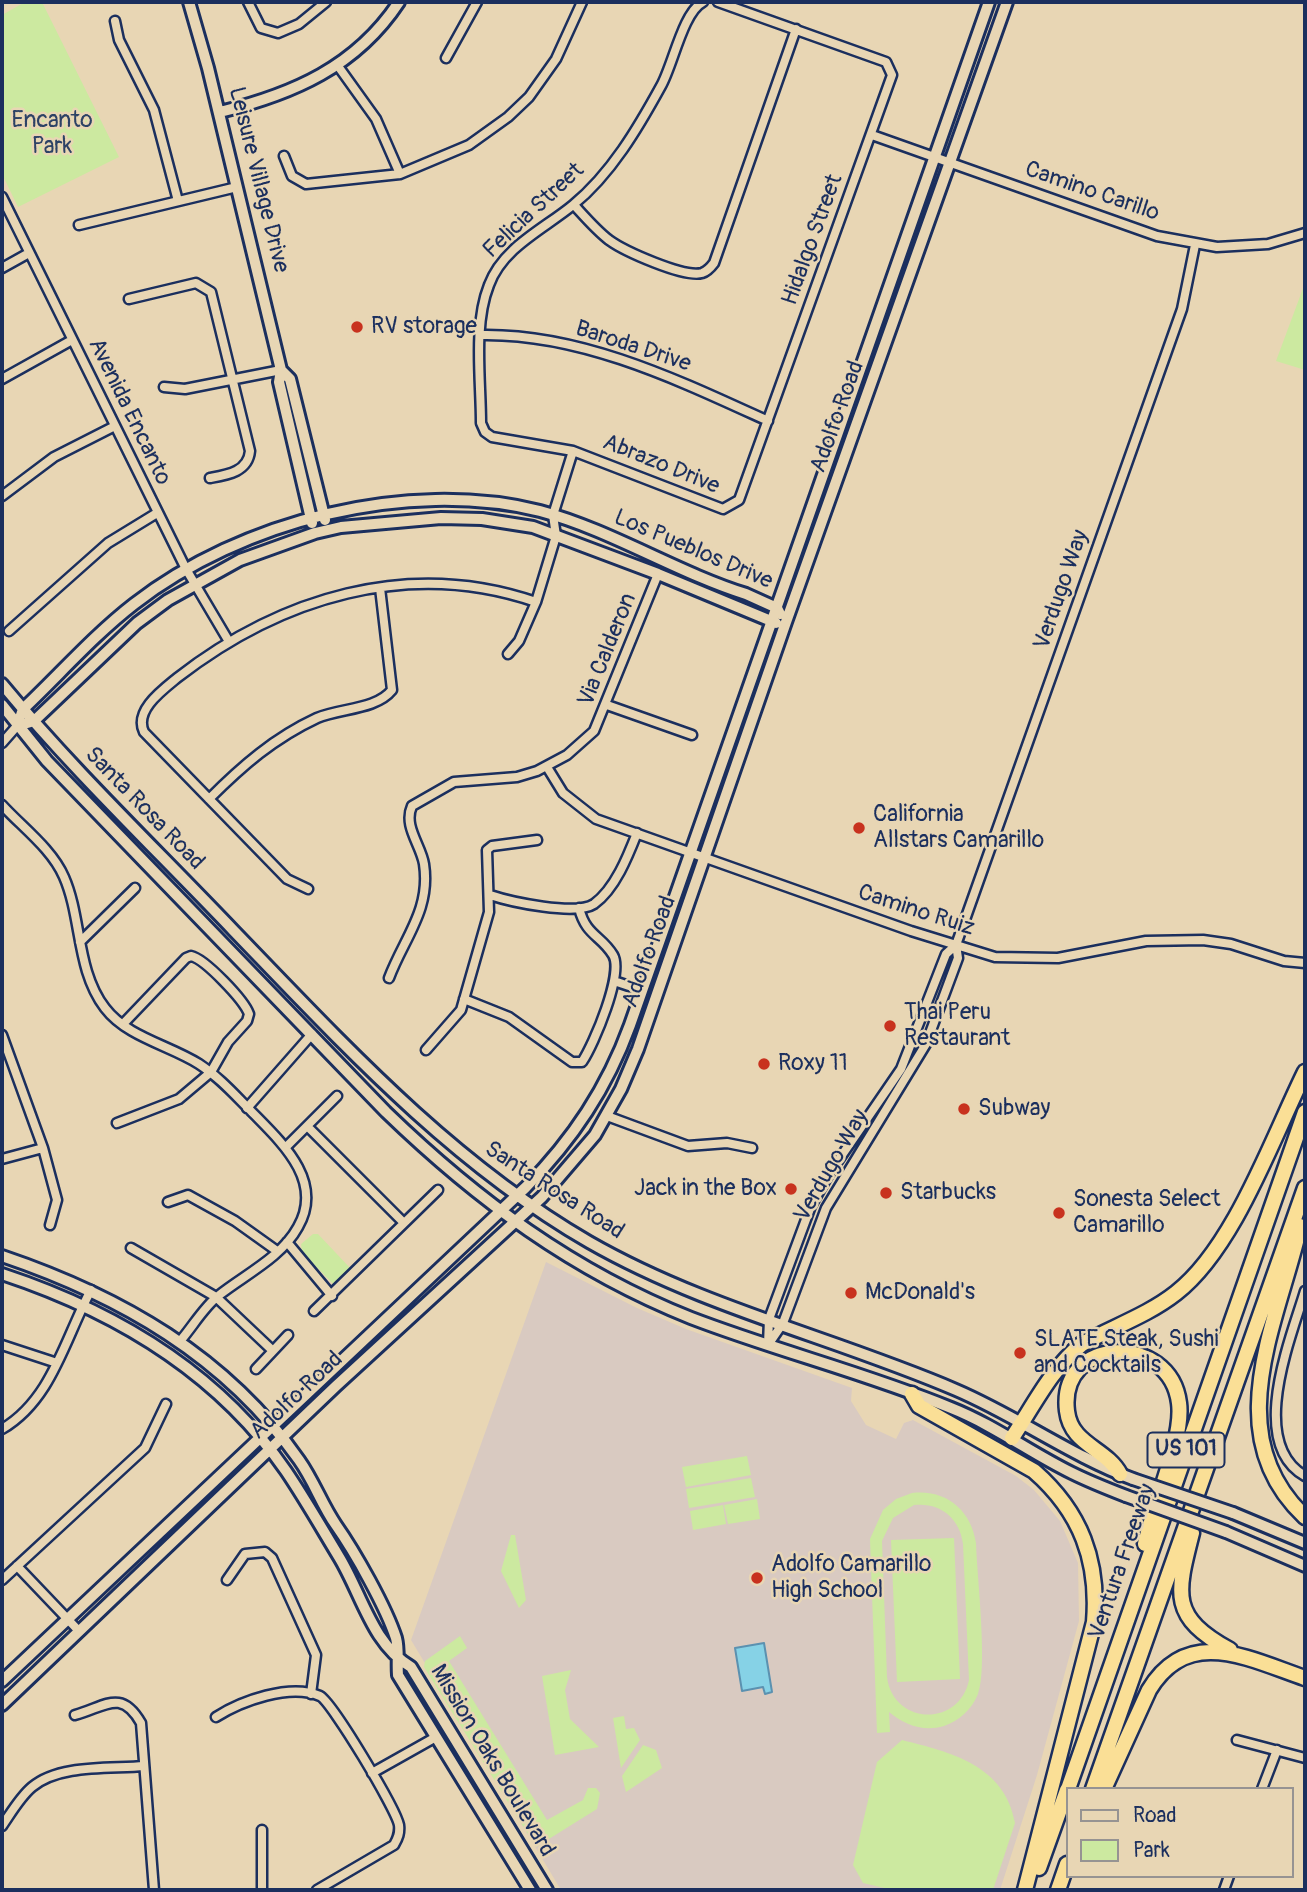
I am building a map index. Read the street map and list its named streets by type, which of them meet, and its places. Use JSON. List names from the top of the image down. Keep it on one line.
{"streets":{"highway":["US 101","Ventura Freeway"],"main road":["Leisure Village Drive","Adolfo Road","Los Pueblos Drive","Santa Rosa Road","Mission Oaks Boulevard"],"street":["Camino Carillo","Felicia Street","Hidalgo Street","Baroda Drive","Avenida Encanto","Abrazo Drive","Verdugo Way","Via Calderon","Camino Ruiz"]},"crossings":[["Leisure Village Drive","Los Pueblos Drive"],["Camino Carillo","Hidalgo Street"],["Camino Carillo","Adolfo Road"],["Camino Carillo","Verdugo Way"],["Felicia Street","Baroda Drive"],["Felicia Street","Abrazo Drive"],["Hidalgo Street","Baroda Drive"],["Hidalgo Street","Abrazo Drive"],["Baroda Drive","Abrazo Drive"],["Avenida Encanto","Los Pueblos Drive"],["Adolfo Road","Los Pueblos Drive"],["Adolfo Road","Santa Rosa Road"],["Adolfo Road","Camino Ruiz"],["Adolfo Road","Mission Oaks Boulevard"],["Los Pueblos Drive","Via Calderon"],["Los Pueblos Drive","Santa Rosa Road"],["Verdugo Way","Santa Rosa Road"],["Verdugo Way","Camino Ruiz"],["Via Calderon","Camino Ruiz"]],"parks":["Encanto Park"],"places":["RV storage","California Allstars Camarillo","Thai Peru Restaurant","Roxy 11","Subway","Jack in the Box","Starbucks","Sonesta Select Camarillo","McDonald's","SLATE Steak, Sushi and Cocktails","Adolfo Camarillo High School"],"legend":["Road","Park"]}
